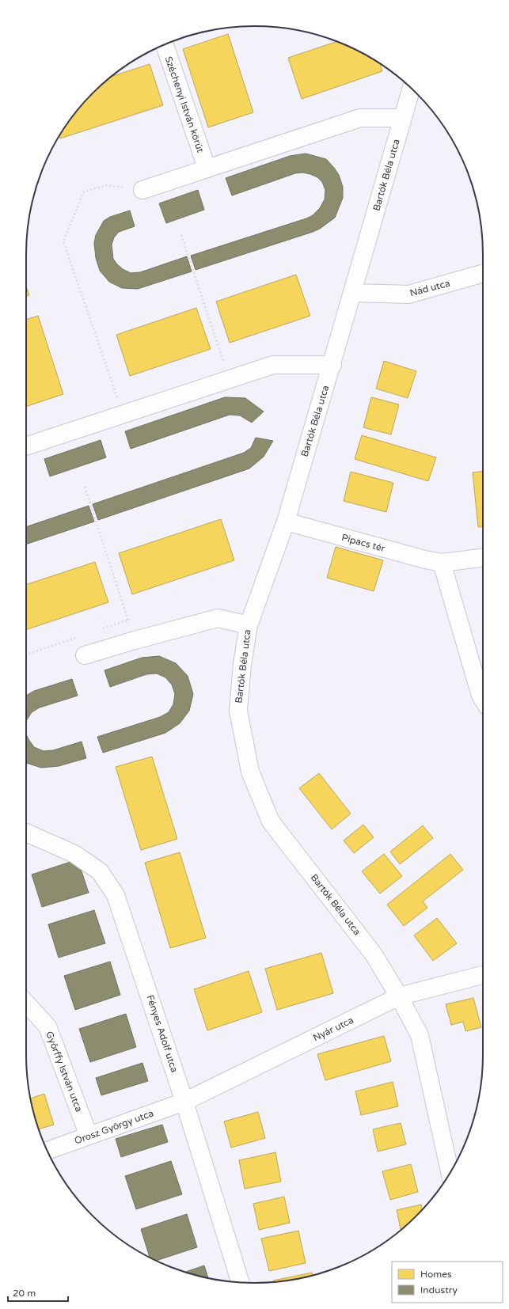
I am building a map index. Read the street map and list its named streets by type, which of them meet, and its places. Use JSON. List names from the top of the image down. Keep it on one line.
{"streets":{"street":["Széchenyi István körút","Bartók Béla utca","Nád utca","Pipacs tér","Nyár utca","Fényes Adolf utca","Győrffy István utca","Orosz György utca"]},"crossings":[["Bartók Béla utca","Nád utca"],["Bartók Béla utca","Pipacs tér"],["Bartók Béla utca","Nyár utca"],["Nyár utca","Fényes Adolf utca"],["Nyár utca","Orosz György utca"],["Fényes Adolf utca","Orosz György utca"],["Győrffy István utca","Orosz György utca"]],"legend":["Homes","Industry"],"scale_bar":"20 m"}
